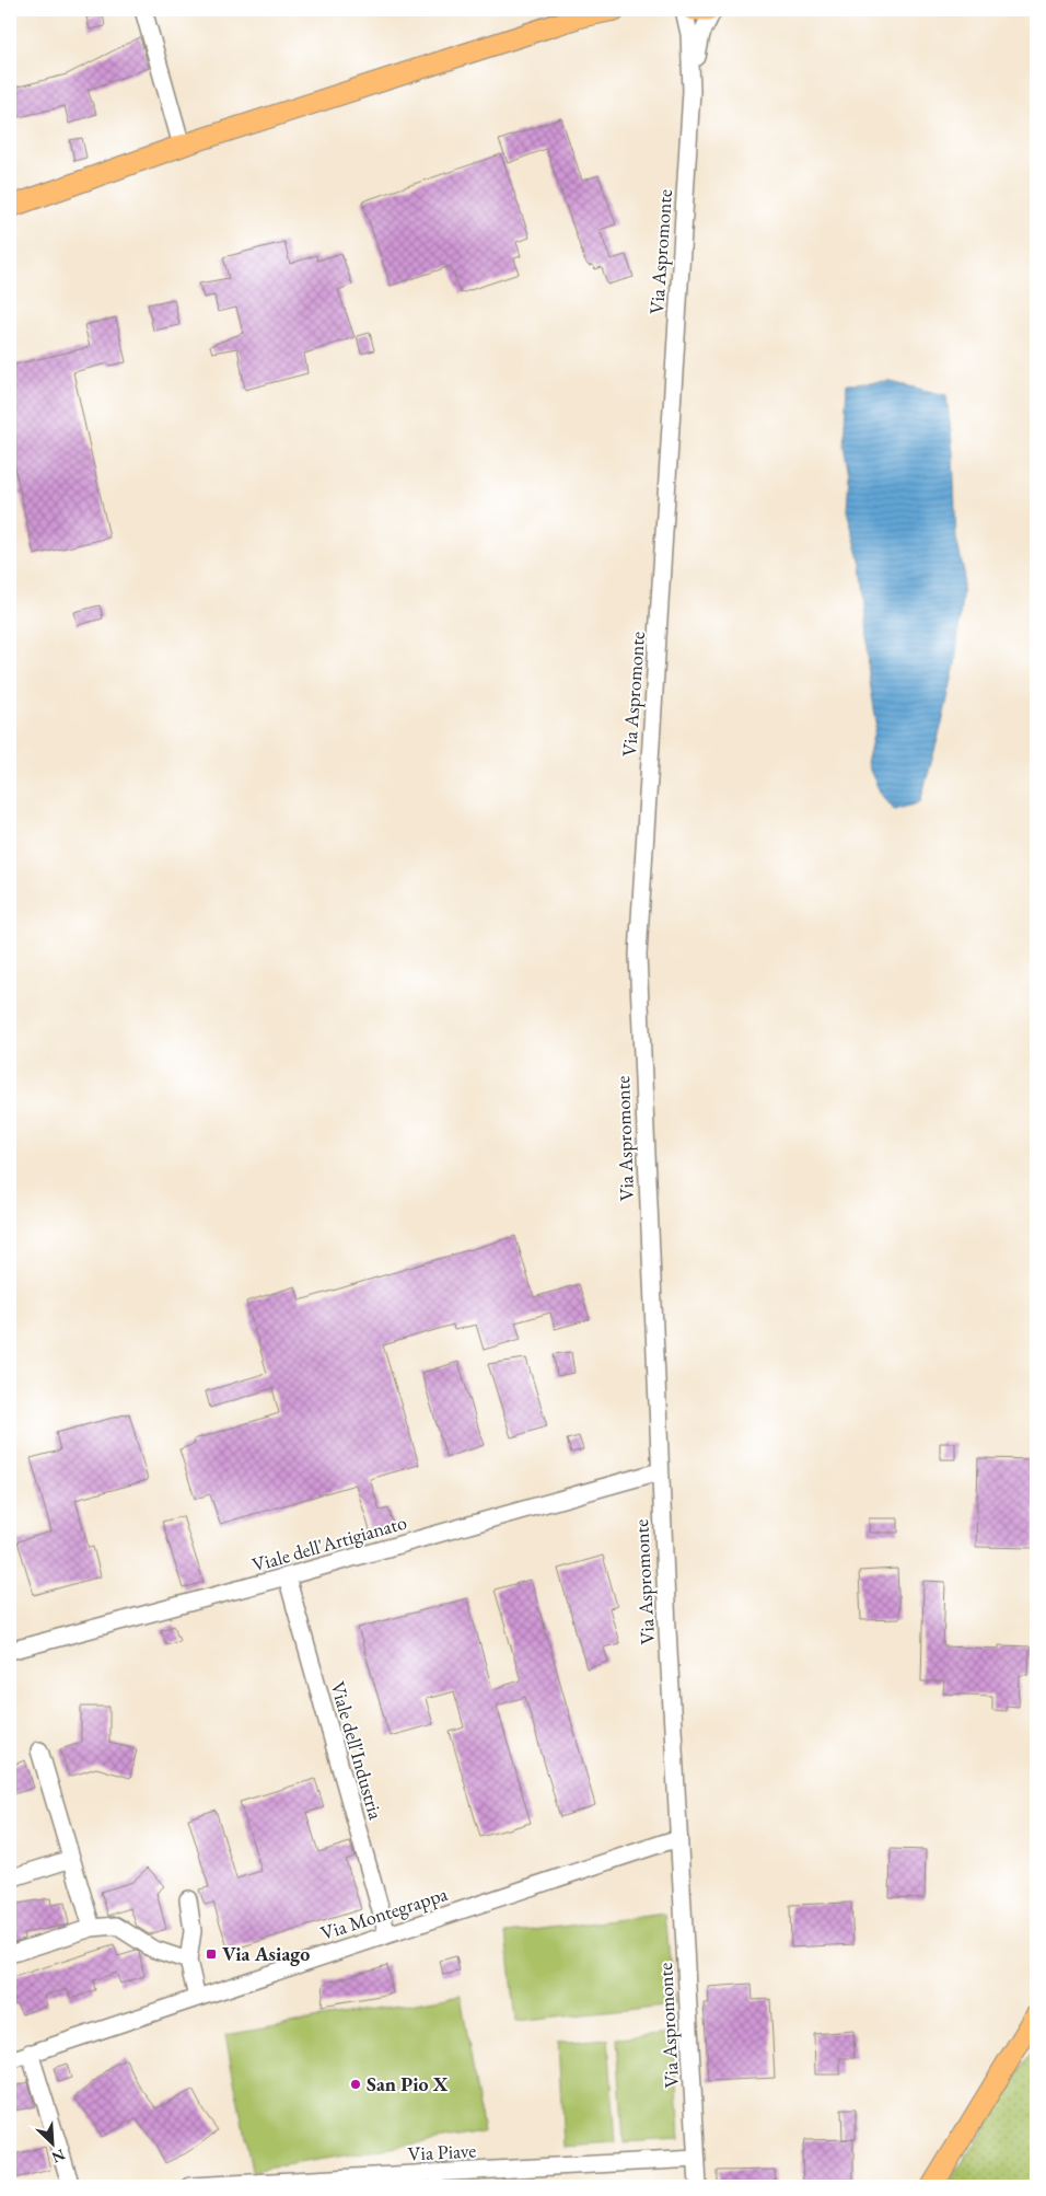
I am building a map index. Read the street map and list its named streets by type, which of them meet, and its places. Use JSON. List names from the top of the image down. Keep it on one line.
{"streets":{"street":["Via Aspromonte","Viale dell'Artigianato","Viale dell'Industria","Via Montegrappa","Via Piave"]},"crossings":[["Via Aspromonte","Viale dell'Artigianato"],["Via Aspromonte","Via Montegrappa"],["Via Aspromonte","Via Piave"],["Viale dell'Artigianato","Viale dell'Industria"],["Viale dell'Industria","Via Montegrappa"]],"places":{"transit":["Via Asiago"],"other":["San Pio X"]},"north":"bottom right"}
